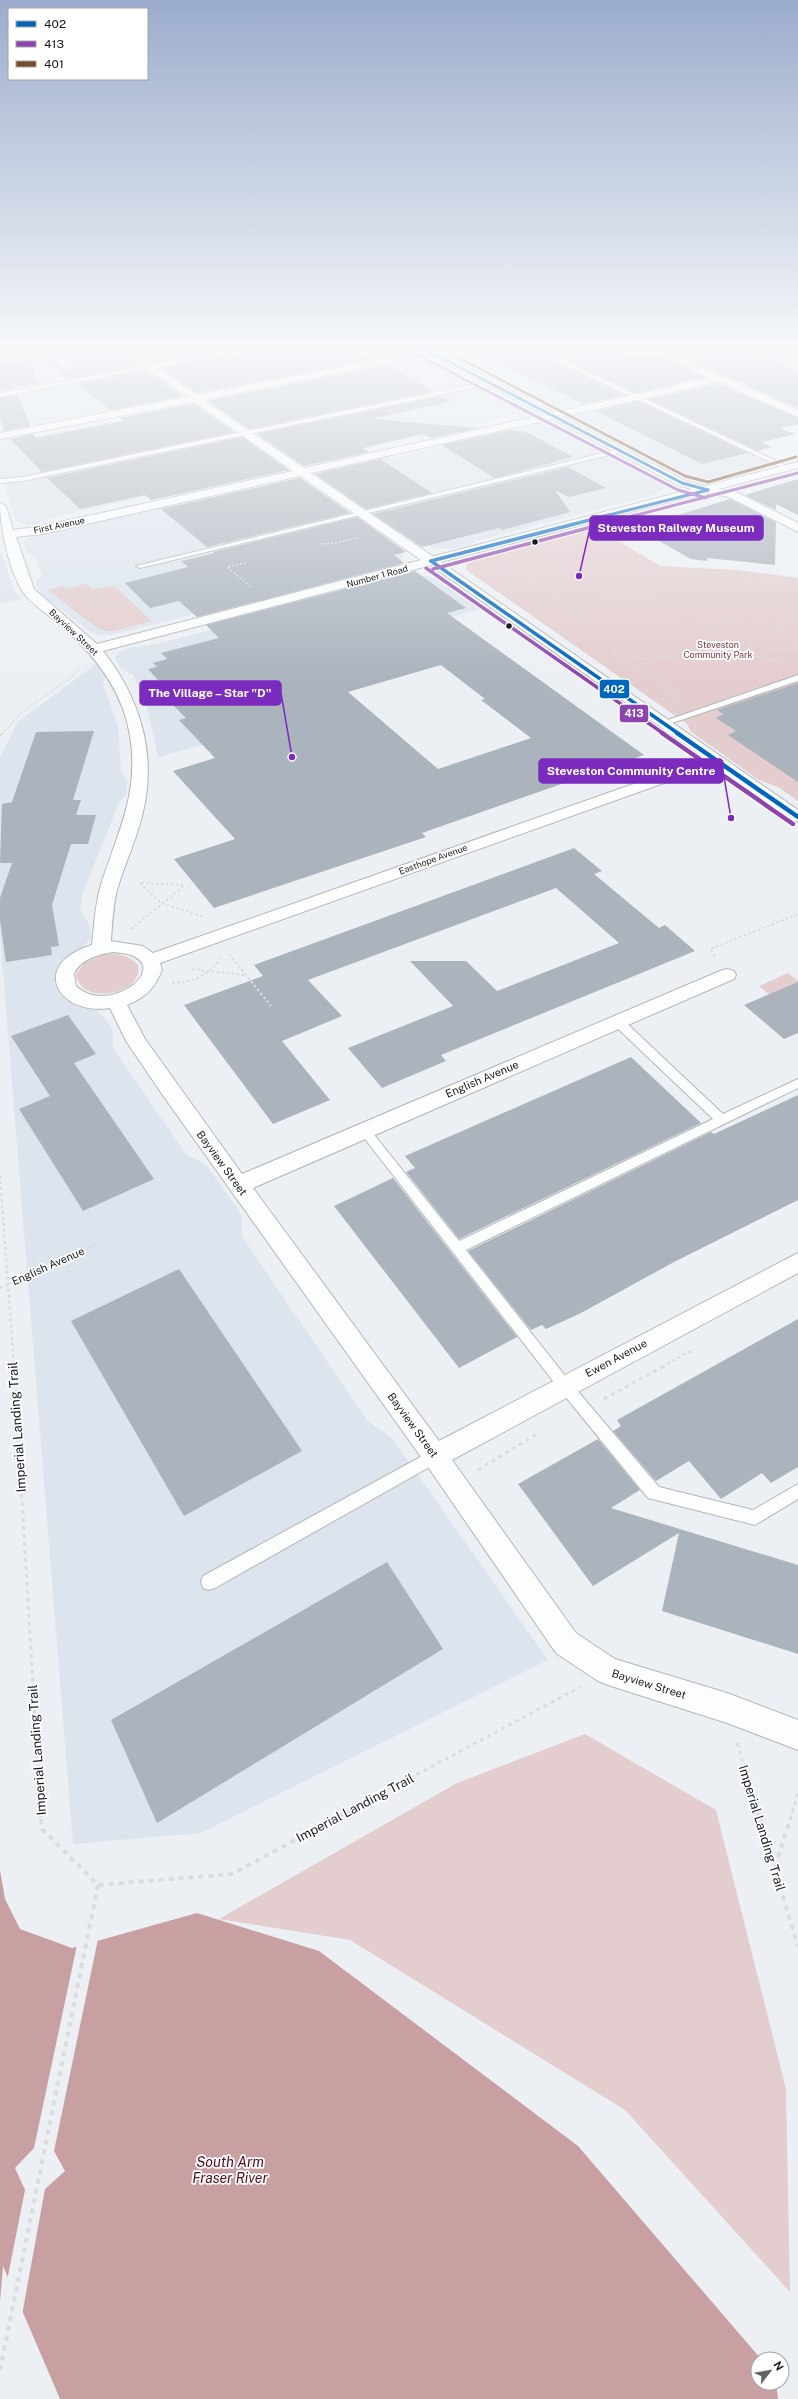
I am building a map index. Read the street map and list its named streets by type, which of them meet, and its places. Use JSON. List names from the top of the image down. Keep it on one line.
{"streets":{"street":["First Avenue","Number 1 Road","Bayview Street","Easthope Avenue","English Avenue","Ewen Avenue"],"path":["Imperial Landing Trail"]},"crossings":[["First Avenue","Bayview Street"],["Number 1 Road","Bayview Street"],["Bayview Street","Easthope Avenue"],["Bayview Street","English Avenue"],["Bayview Street","Ewen Avenue"],["Bayview Street","Imperial Landing Trail"],["English Avenue","Imperial Landing Trail"]],"water":["South Arm Fraser River"],"parks":["Steveston Community Park"],"places":["Steveston Railway Museum","The Village – Star \"D\"","Steveston Community Centre"],"lines":["transit line 402","transit line 413","transit line 401"],"legend":["402","413","401"],"north":"top right"}
